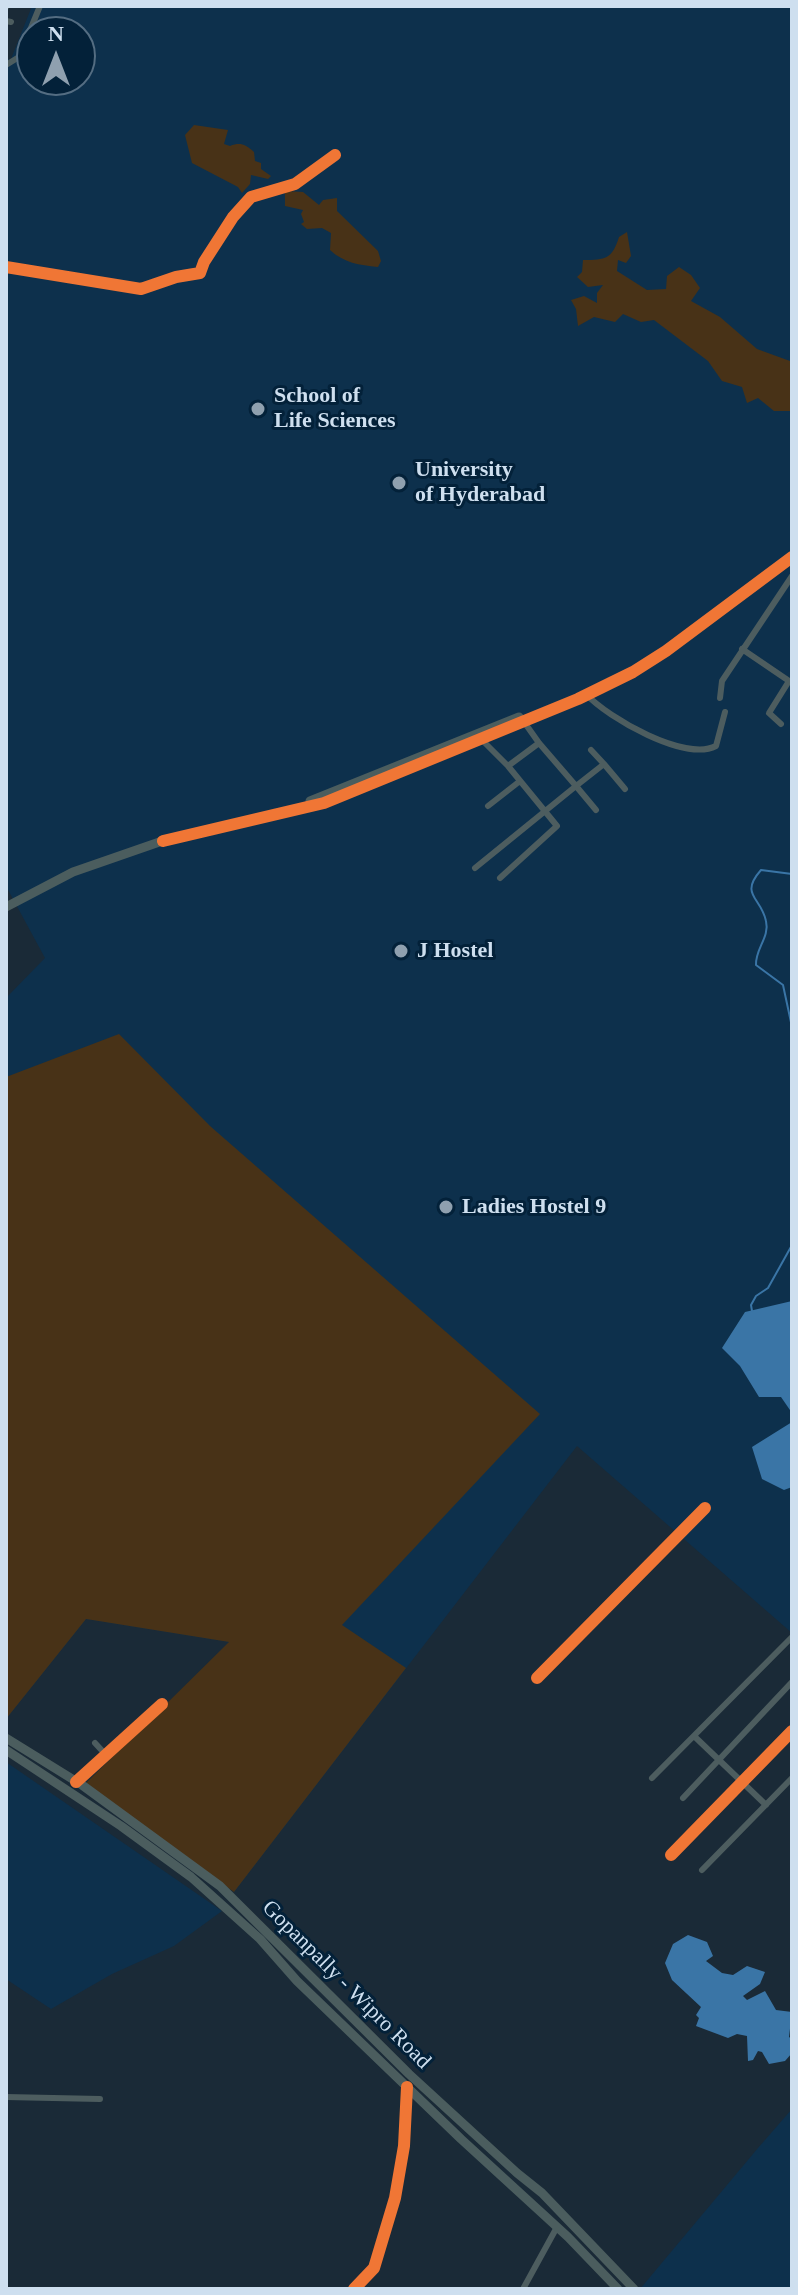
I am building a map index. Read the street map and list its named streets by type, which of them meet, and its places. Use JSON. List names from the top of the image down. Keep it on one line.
{"streets":{"main road":["Gopanpally - Wipro Road"]},"places":["School of Life Sciences","University of Hyderabad","J Hostel","Ladies Hostel 9"],"north":"top"}
